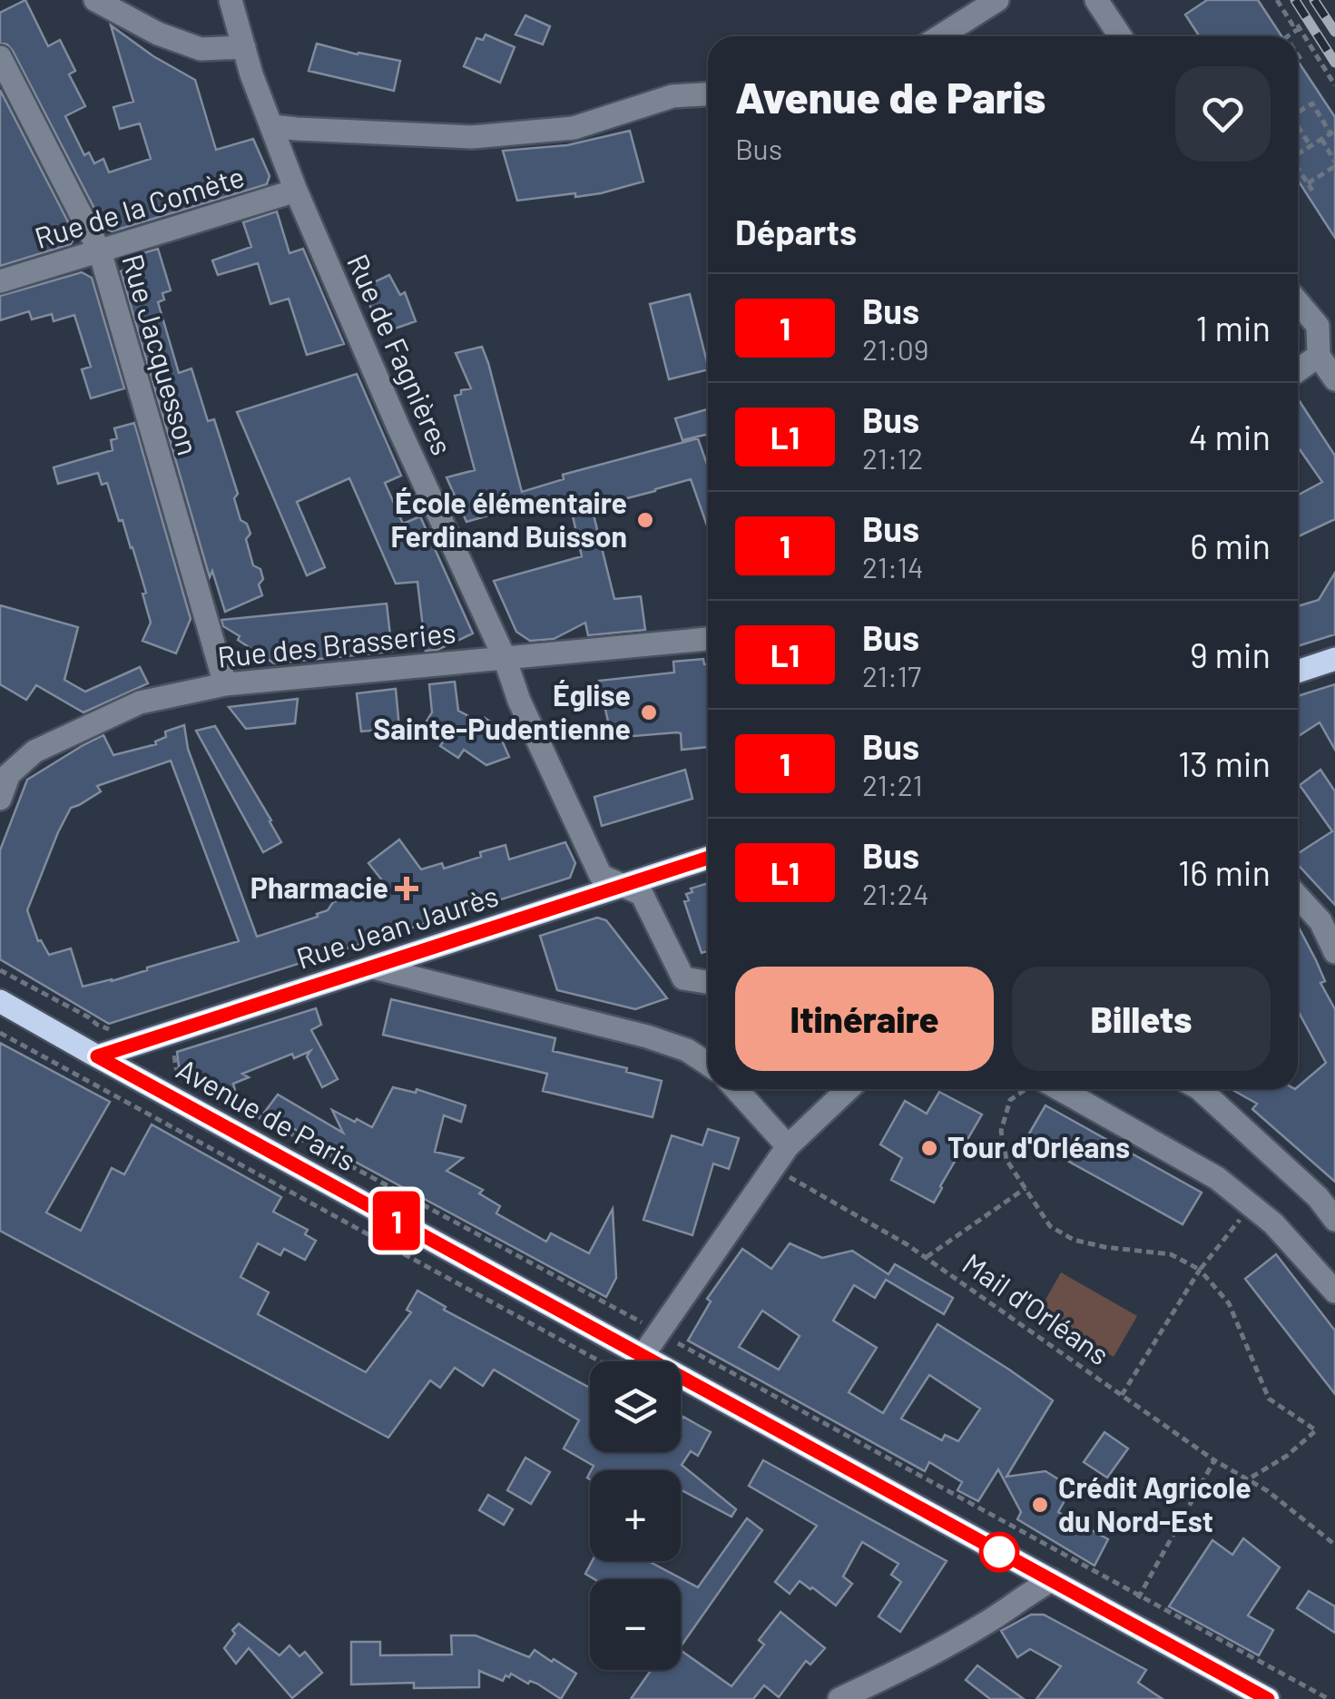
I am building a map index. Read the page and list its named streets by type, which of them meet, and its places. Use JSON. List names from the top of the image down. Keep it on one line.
{"streets":{"main road":["Rue Jean Jaurès","Avenue de Paris"],"street":["Rue de la Comète","Rue Jacquesson","Rue de Fagnières","Rue des Brasseries"],"path":["Mail d'Orléans"]},"crossings":[["Rue de la Comète","Rue Jacquesson"],["Rue de la Comète","Rue de Fagnières"],["Rue Jacquesson","Rue des Brasseries"],["Rue de Fagnières","Rue des Brasseries"],["Rue de Fagnières","Rue Jean Jaurès"],["Rue Jean Jaurès","Avenue de Paris"]],"places":{"other":["École élémentaire Ferdinand Buisson","Église Sainte-Pudentienne","Tour d'Orléans","Crédit Agricole du Nord-Est"],"health":["Pharmacie"]},"lines":["bus line 1"],"page":{"on_map":"1","heading":[["Avenue de Paris","Bus"],"Départs"],"list":[{"mark":"1","name":"Bus","note":"21:09","value":"1 min"},{"mark":"L1","name":"Bus","note":"21:12","value":"4 min"},{"mark":"1","name":"Bus","note":"21:14","value":"6 min"},{"mark":"L1","name":"Bus","note":"21:17","value":"9 min"},{"mark":"1","name":"Bus","note":"21:21","value":"13 min"},{"mark":"L1","name":"Bus","note":"21:24","value":"16 min"}],"buttons":["Itinéraire","Billets"],"map_buttons":["+","−"]}}
